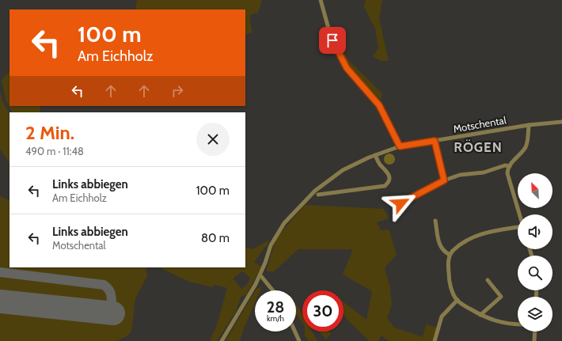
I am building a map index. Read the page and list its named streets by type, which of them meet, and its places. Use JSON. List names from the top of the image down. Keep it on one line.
{"streets":{"street":["Motschental"]},"districts":["RÖGEN"],"north":"top left","page":{"turn":["100 m","Am Eichholz"],"heading":["2 Min.","490 m · 11:48"],"list":[{"name":"Links abbiegen","note":"Am Eichholz","value":"100 m"},{"name":"Links abbiegen","note":"Motschental","value":"80 m"}],"speed":"28 km/h","limit":"30"}}
